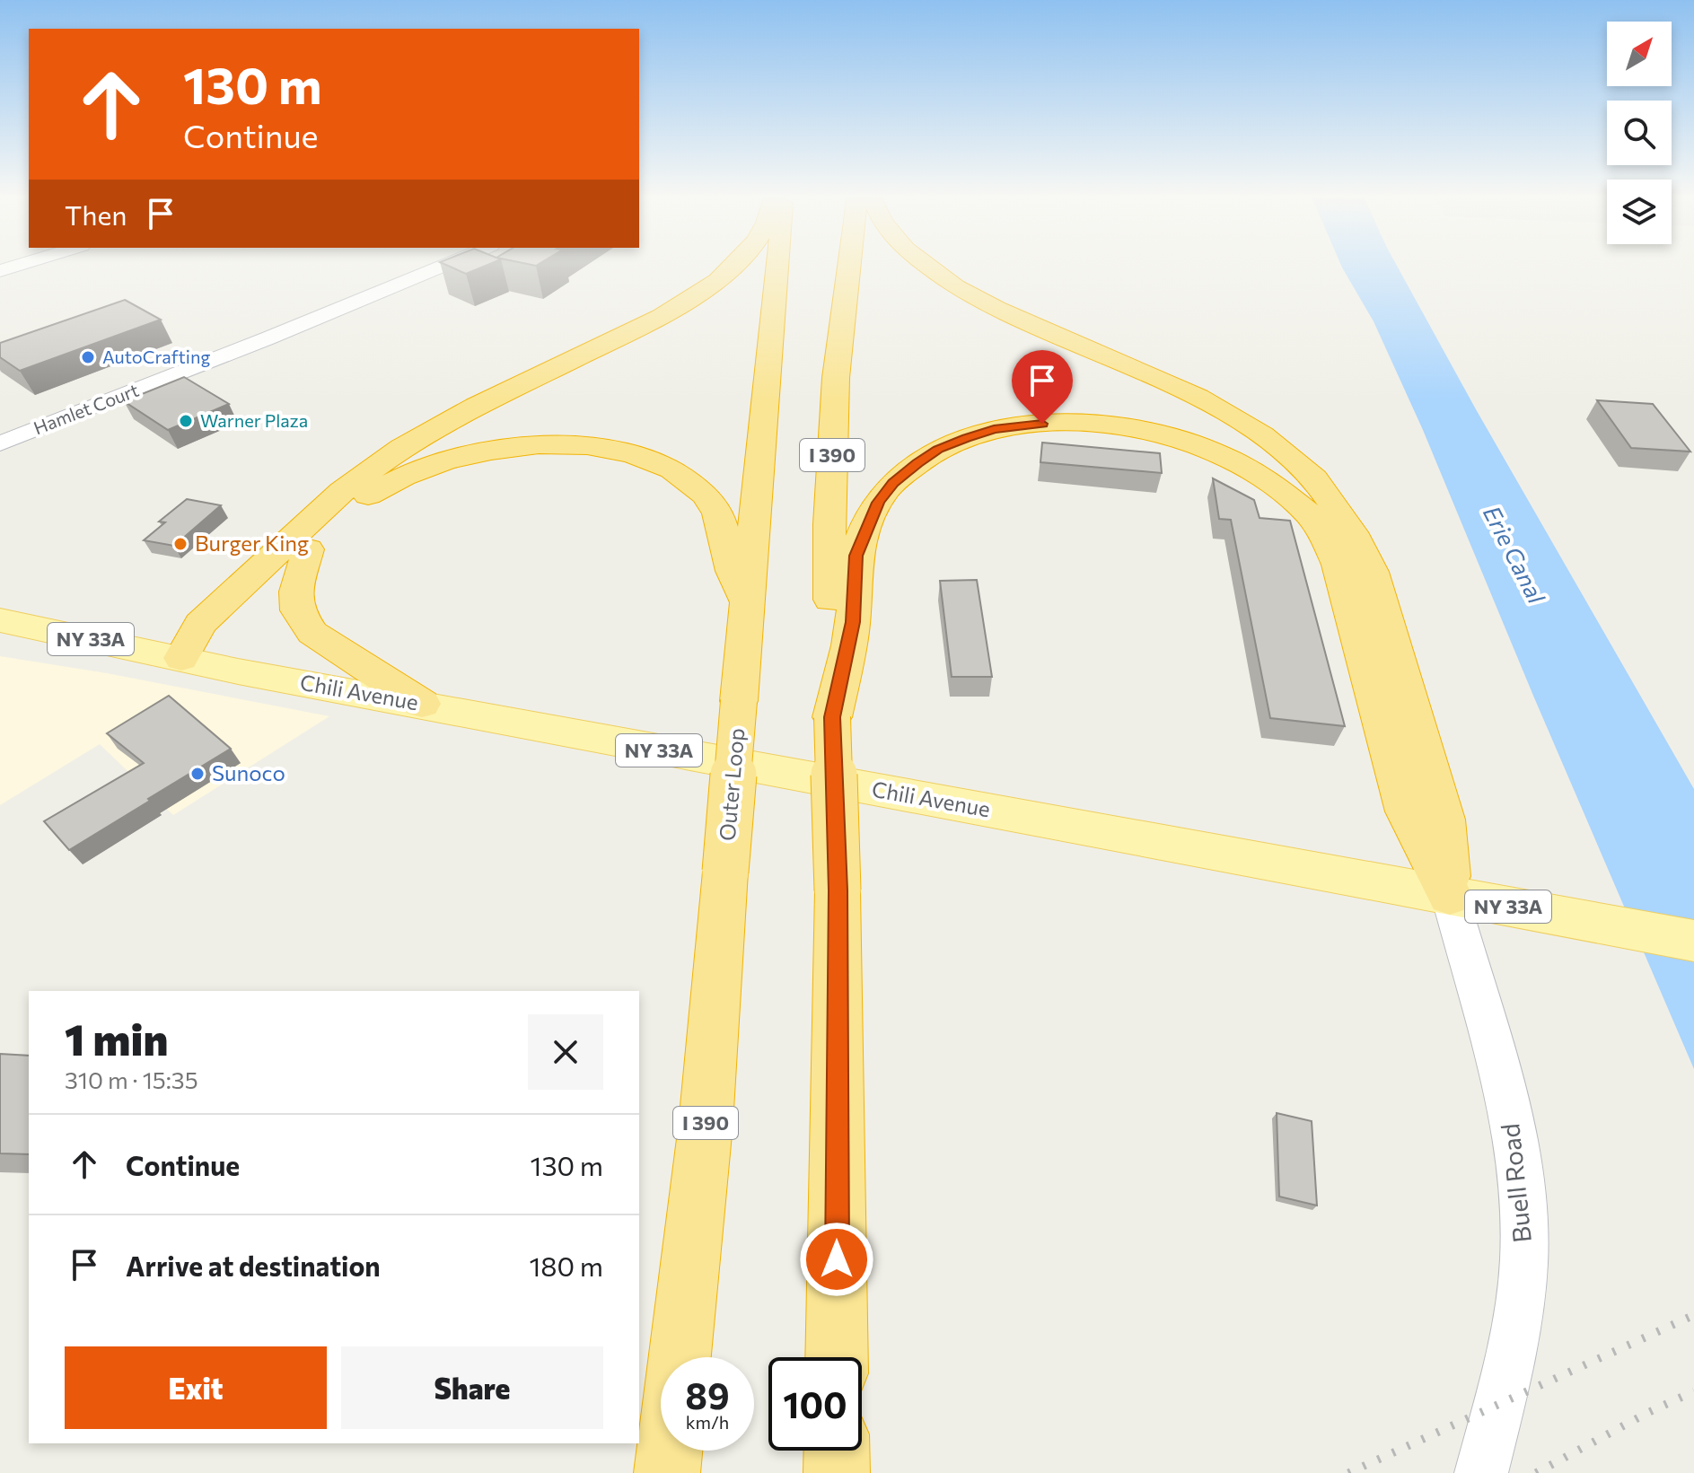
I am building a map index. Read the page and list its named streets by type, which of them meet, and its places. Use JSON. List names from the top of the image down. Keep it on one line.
{"streets":{"highway":["I 390","Outer Loop"],"main road":["NY 33A","Chili Avenue"],"street":["Hamlet Court","Buell Road"]},"crossings":[["Chili Avenue","Buell Road"]],"water":["Erie Canal"],"places":["AutoCrafting","Warner Plaza","Burger King","Sunoco"],"north":"top right","page":{"turn":["130 m","Continue"],"then":"Then","heading":["1 min","310 m · 15:35"],"list":[{"name":"Continue","value":"130 m"},{"name":"Arrive at destination","value":"180 m"}],"buttons":["Exit","Share"],"speed":"89 km/h","limit":"100"}}
